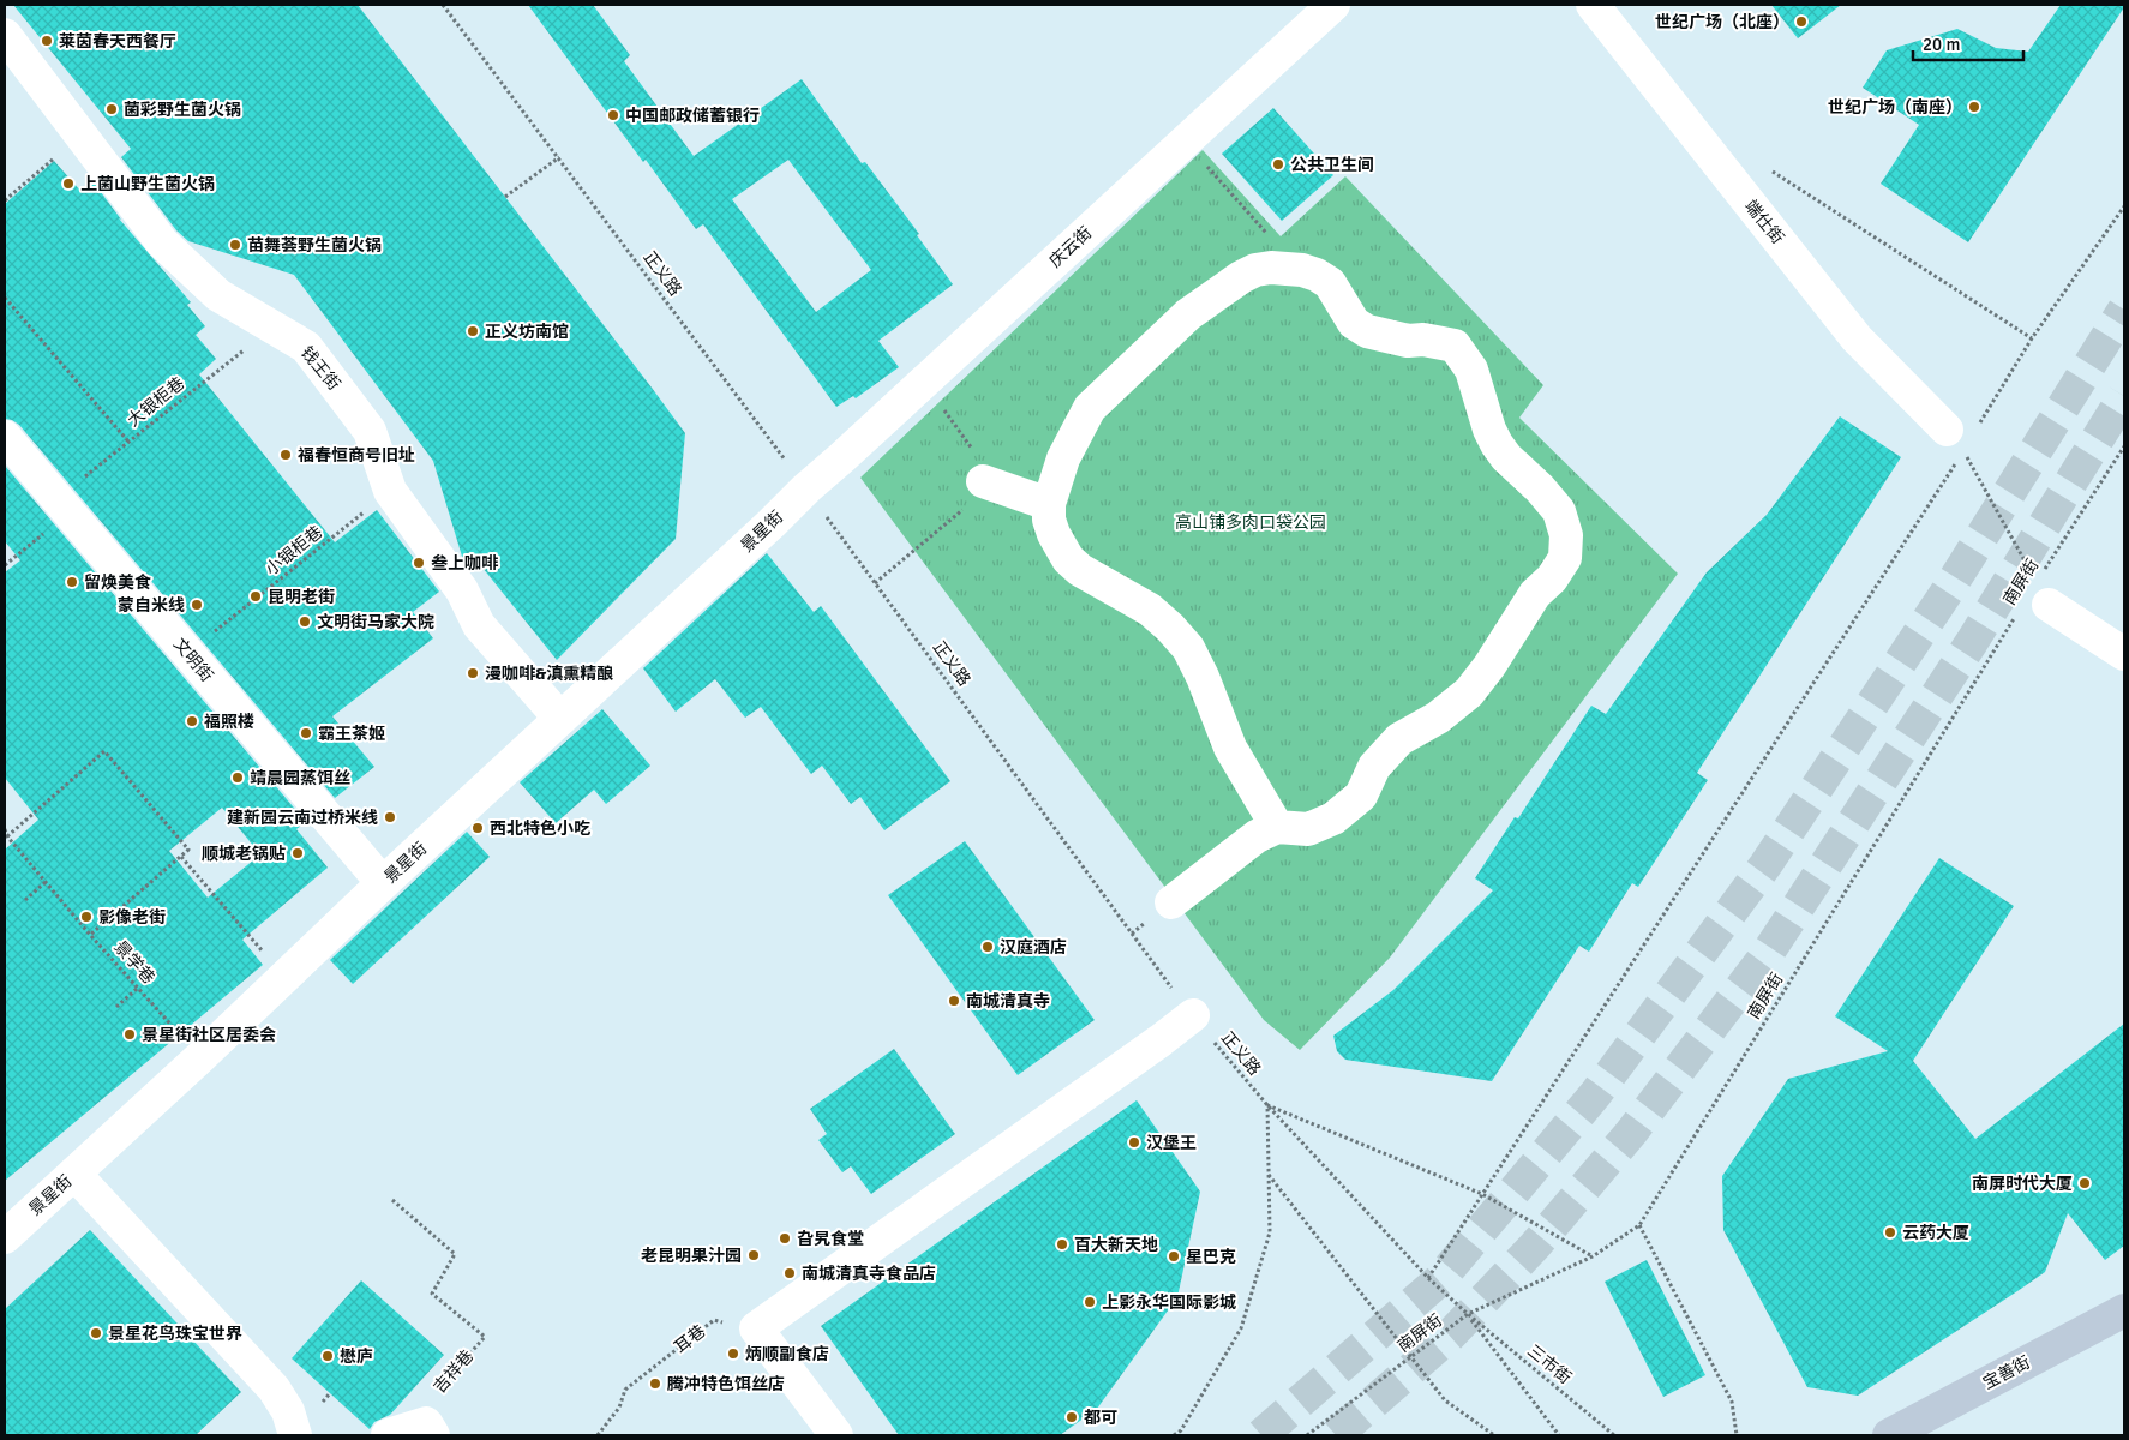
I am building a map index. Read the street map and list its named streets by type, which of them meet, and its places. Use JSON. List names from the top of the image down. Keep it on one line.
{"streets":{"street":["端仕街","庆云街","钱王街","景星街","文明街","宝善街"],"path":["正义路","大银柜巷","小银柜巷","南屏街","景学巷","耳巷","三市街","吉祥巷"]},"crossings":[["庆云街","正义路"],["庆云街","景星街"],["正义路","景星街"],["正义路","南屏街"],["正义路","三市街"],["钱王街","大银柜巷"],["钱王街","景星街"],["钱王街","小银柜巷"],["大银柜巷","文明街"],["景星街","文明街"],["景星街","景学巷"],["小银柜巷","文明街"],["南屏街","三市街"]],"parks":["高山铺多肉口袋公园"],"places":["世纪广场（北座）","莱茵春天西餐厅","世纪广场（南座）","菌彩野生菌火锅","中国邮政储蓄银行","公共卫生间","上菌山野生菌火锅","苗舞荟野生菌火锅","正义坊南馆","福春恒商号旧址","叁上咖啡","留焕美食","昆明老街","蒙自米线","文明街马家大院","漫咖啡&滇熏精酿","福照楼","霸王茶姬","靖晨园蒸饵丝","建新园云南过桥米线","西北特色小吃","顺城老锅贴","影像老街","汉庭酒店","南城清真寺","景星街社区居委会","汉堡王","南屏时代大厦","云药大厦","旮旯食堂","百大新天地","老昆明果汁园","星巴克","南城清真寺食品店","上影永华国际影城","景星花鸟珠宝世界","炳顺副食店","懋庐","腾冲特色饵丝店","都可"],"scale_bar":"20 m"}
